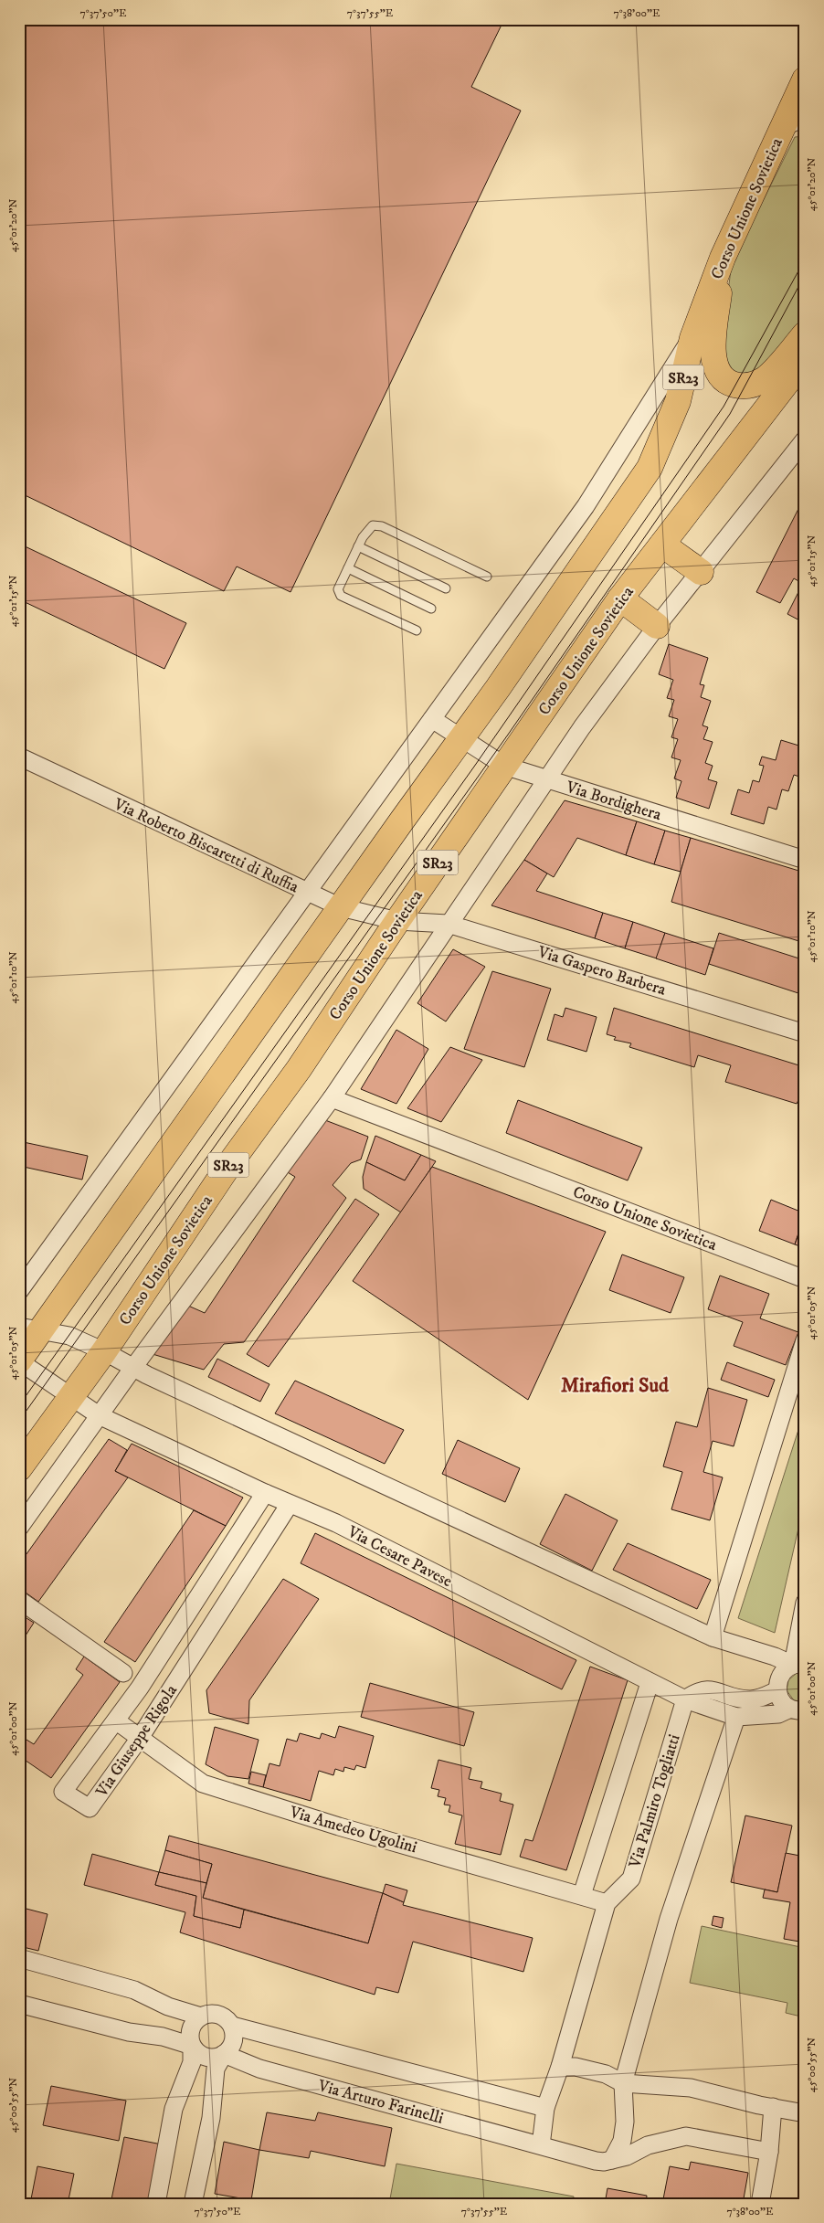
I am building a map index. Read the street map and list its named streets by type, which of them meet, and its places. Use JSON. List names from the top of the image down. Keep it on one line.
{"streets":{"main road":["Corso Unione Sovietica","SR23"],"street":["Via Bordighera","Via Roberto Biscaretti di Ruffia","Via Gaspero Barbera","Via Cesare Pavese","Via Giuseppe Rigola","Via Palmiro Togliatti","Via Amedeo Ugolini","Via Arturo Farinelli"]},"crossings":[["Corso Unione Sovietica","Via Bordighera"],["Corso Unione Sovietica","Via Roberto Biscaretti di Ruffia"],["Corso Unione Sovietica","Via Gaspero Barbera"],["Corso Unione Sovietica","Via Cesare Pavese"],["Via Roberto Biscaretti di Ruffia","Via Gaspero Barbera"],["Via Cesare Pavese","Via Giuseppe Rigola"],["Via Cesare Pavese","Via Palmiro Togliatti"],["Via Giuseppe Rigola","Via Amedeo Ugolini"],["Via Palmiro Togliatti","Via Amedeo Ugolini"],["Via Palmiro Togliatti","Via Arturo Farinelli"]],"districts":["Mirafiori Sud"],"coordinates":["7°37'50\"E","7°37'55\"E","7°38'00\"E","45°01'20\"N","45°01'15\"N","45°01'10\"N","45°01'05\"N","45°01'00\"N","45°00'55\"N"]}
